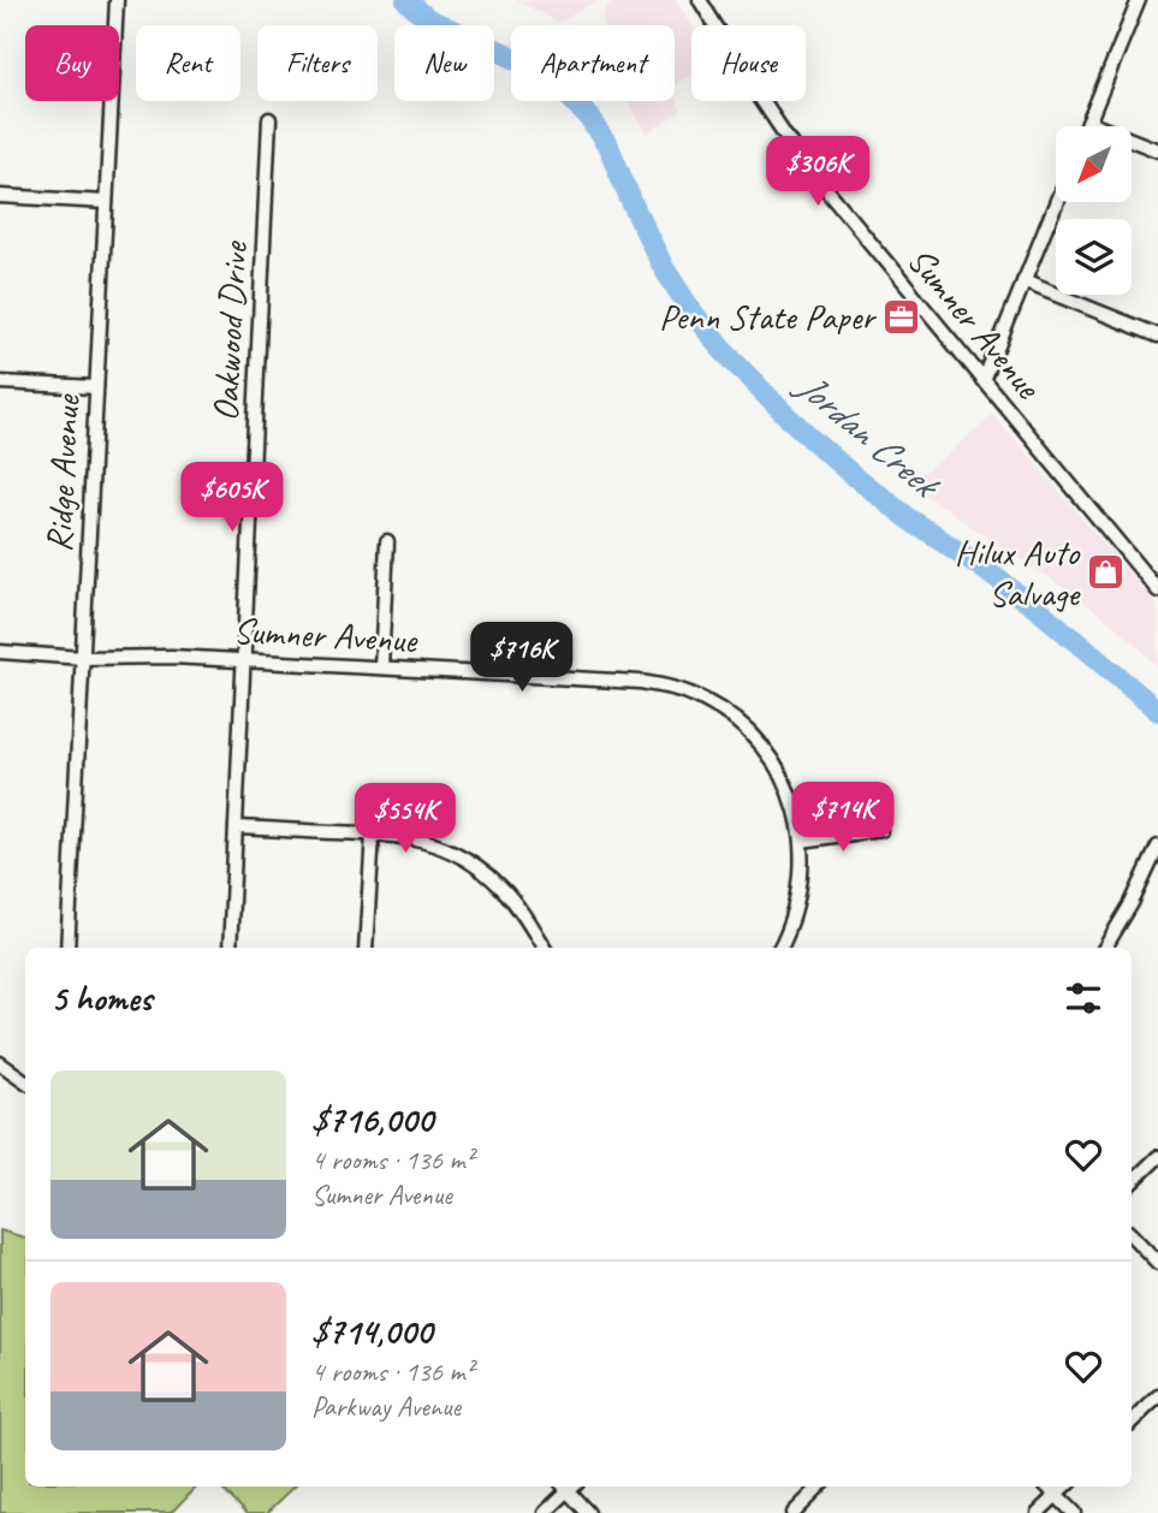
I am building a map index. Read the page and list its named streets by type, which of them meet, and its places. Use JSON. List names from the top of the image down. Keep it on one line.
{"streets":{"street":["Sumner Avenue","Oakwood Drive","Ridge Avenue"]},"crossings":[["Sumner Avenue","Oakwood Drive"],["Sumner Avenue","Ridge Avenue"]],"water":["Jordan Creek"],"places":{"office":["Penn State Paper"],"shop":["Hilux Auto Salvage"]},"north":"bottom left","page":{"chip":["Buy","Rent","Filters","New","Apartment","House"],"price":["$306K","$605K","$716K","$714K","$554K"],"heading":"5 homes","list":[{"name":"$716,000","note":"4 rooms · 136 m² · Sumner Avenue"},{"name":"$714,000","note":"4 rooms · 136 m² · Parkway Avenue"}]}}
